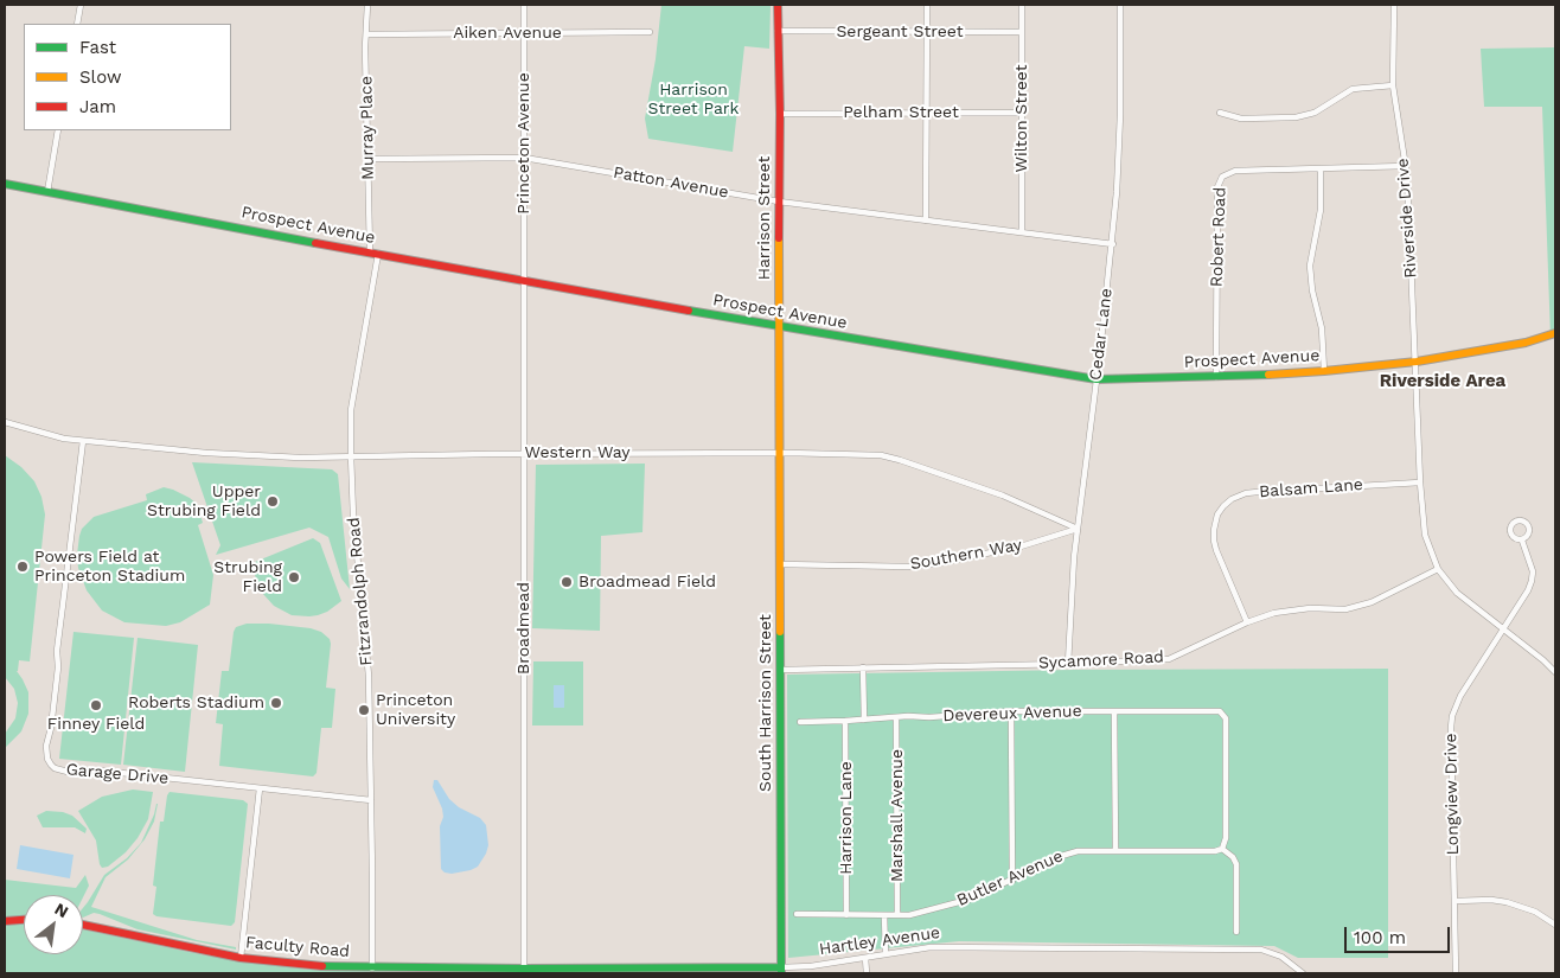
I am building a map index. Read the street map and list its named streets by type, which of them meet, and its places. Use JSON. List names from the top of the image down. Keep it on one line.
{"streets":{"street":["Sergeant Street","Aiken Avenue","Pelham Street","Wilton Street","Murray Place","Princeton Avenue","Patton Avenue","Harrison Street","Riverside Drive","Prospect Avenue","Robert Road","Cedar Lane","Western Way","Balsam Lane","Southern Way","Fitzrandolph Road","Broadmead","Sycamore Road","South Harrison Street","Devereux Avenue","Garage Drive","Longview Drive","Marshall Avenue","Harrison Lane","Butler Avenue","Hartley Avenue","Faculty Road"]},"crossings":[["Sergeant Street","Wilton Street"],["Sergeant Street","Harrison Street"],["Aiken Avenue","Murray Place"],["Aiken Avenue","Princeton Avenue"],["Pelham Street","Wilton Street"],["Pelham Street","Harrison Street"],["Wilton Street","Patton Avenue"],["Murray Place","Patton Avenue"],["Murray Place","Prospect Avenue"],["Murray Place","Fitzrandolph Road"],["Princeton Avenue","Patton Avenue"],["Princeton Avenue","Prospect Avenue"],["Princeton Avenue","Broadmead"],["Patton Avenue","Harrison Street"],["Patton Avenue","Cedar Lane"],["Harrison Street","Prospect Avenue"],["Harrison Street","South Harrison Street"],["Riverside Drive","Prospect Avenue"],["Riverside Drive","Robert Road"],["Riverside Drive","Balsam Lane"],["Riverside Drive","Sycamore Road"],["Riverside Drive","Longview Drive"],["Prospect Avenue","Robert Road"],["Prospect Avenue","Cedar Lane"],["Prospect Avenue","Fitzrandolph Road"],["Prospect Avenue","Broadmead"],["Cedar Lane","Western Way"],["Cedar Lane","Southern Way"],["Cedar Lane","Sycamore Road"],["Western Way","Southern Way"],["Western Way","Fitzrandolph Road"],["Western Way","Broadmead"],["Western Way","South Harrison Street"],["Western Way","Garage Drive"],["Balsam Lane","Sycamore Road"],["Southern Way","South Harrison Street"],["Fitzrandolph Road","Garage Drive"],["Fitzrandolph Road","Faculty Road"],["Broadmead","Hartley Avenue"],["Broadmead","Faculty Road"],["Sycamore Road","South Harrison Street"],["South Harrison Street","Hartley Avenue"],["Devereux Avenue","Marshall Avenue"],["Devereux Avenue","Harrison Lane"],["Devereux Avenue","Butler Avenue"],["Marshall Avenue","Butler Avenue"],["Harrison Lane","Butler Avenue"],["Hartley Avenue","Faculty Road"]],"districts":["Riverside Area"],"parks":["Harrison Street Park"],"places":["Upper Strubing Field","Powers Field at Princeton Stadium","Strubing Field","Broadmead Field","Roberts Stadium","Finney Field","Princeton University"],"legend":["Fast","Slow","Jam"],"scale_bar":"100 m","north":"top right"}
